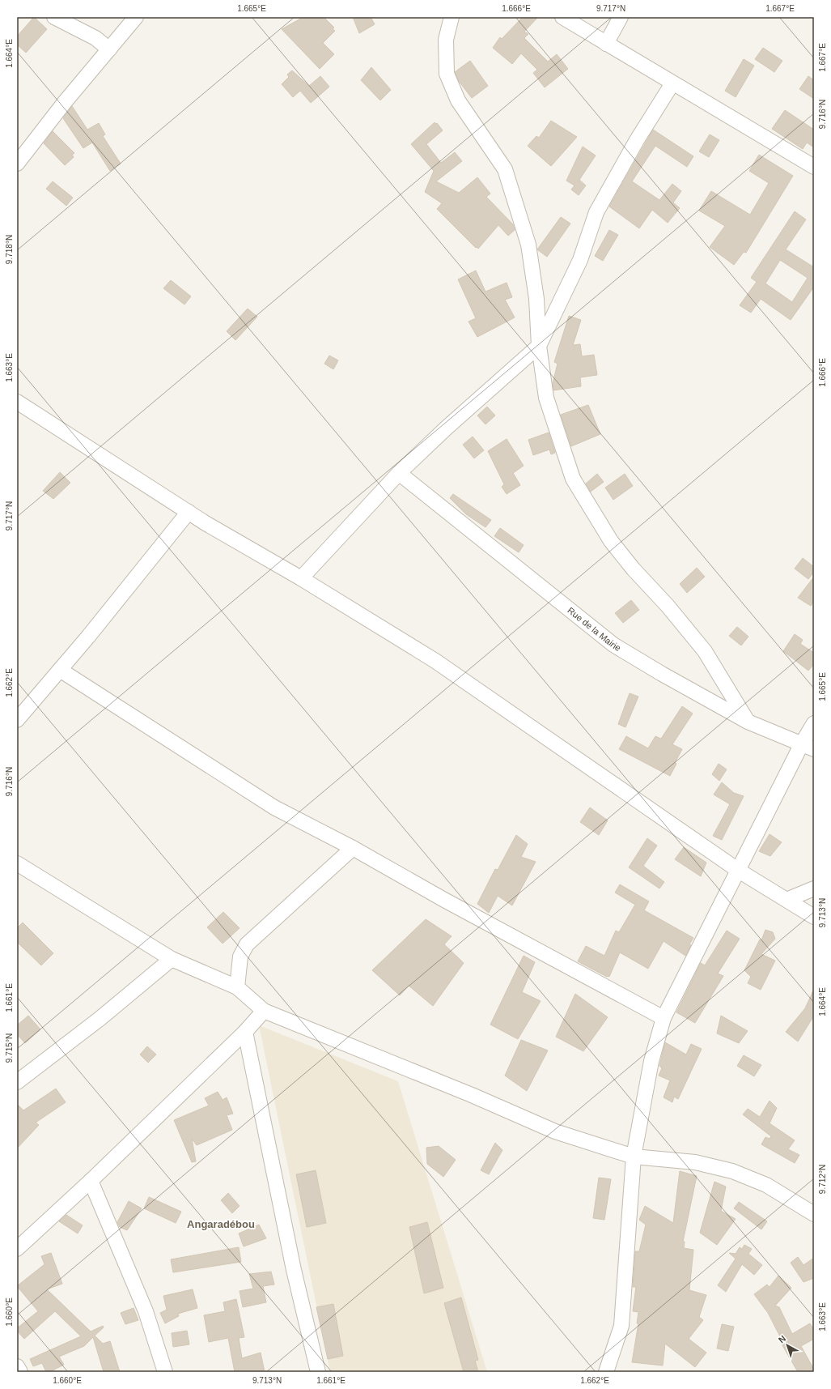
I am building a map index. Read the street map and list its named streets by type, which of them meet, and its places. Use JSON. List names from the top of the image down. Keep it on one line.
{"streets":{"street":["Rue de la Mairie"]},"districts":["Angaradébou"],"north":"top left","coordinates":["1.665°E","1.666°E","9.717°N","1.667°E","1.664°E","9.716°N","9.718°N","1.663°E","1.662°E","9.713°N","1.661°E","9.715°N","9.712°N","1.660°E"]}
